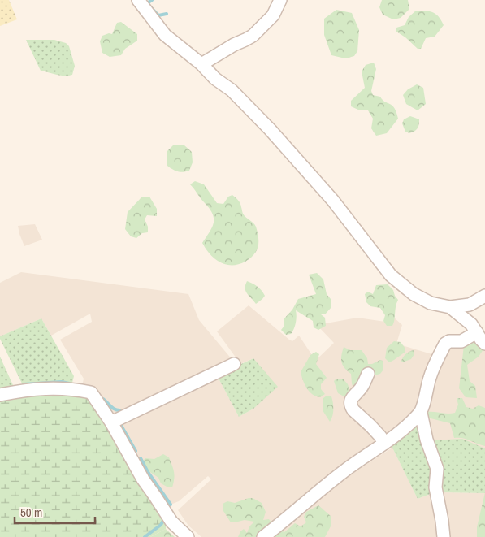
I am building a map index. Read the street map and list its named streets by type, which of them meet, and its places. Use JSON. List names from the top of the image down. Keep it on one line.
{"scale_bar":"50 m"}
